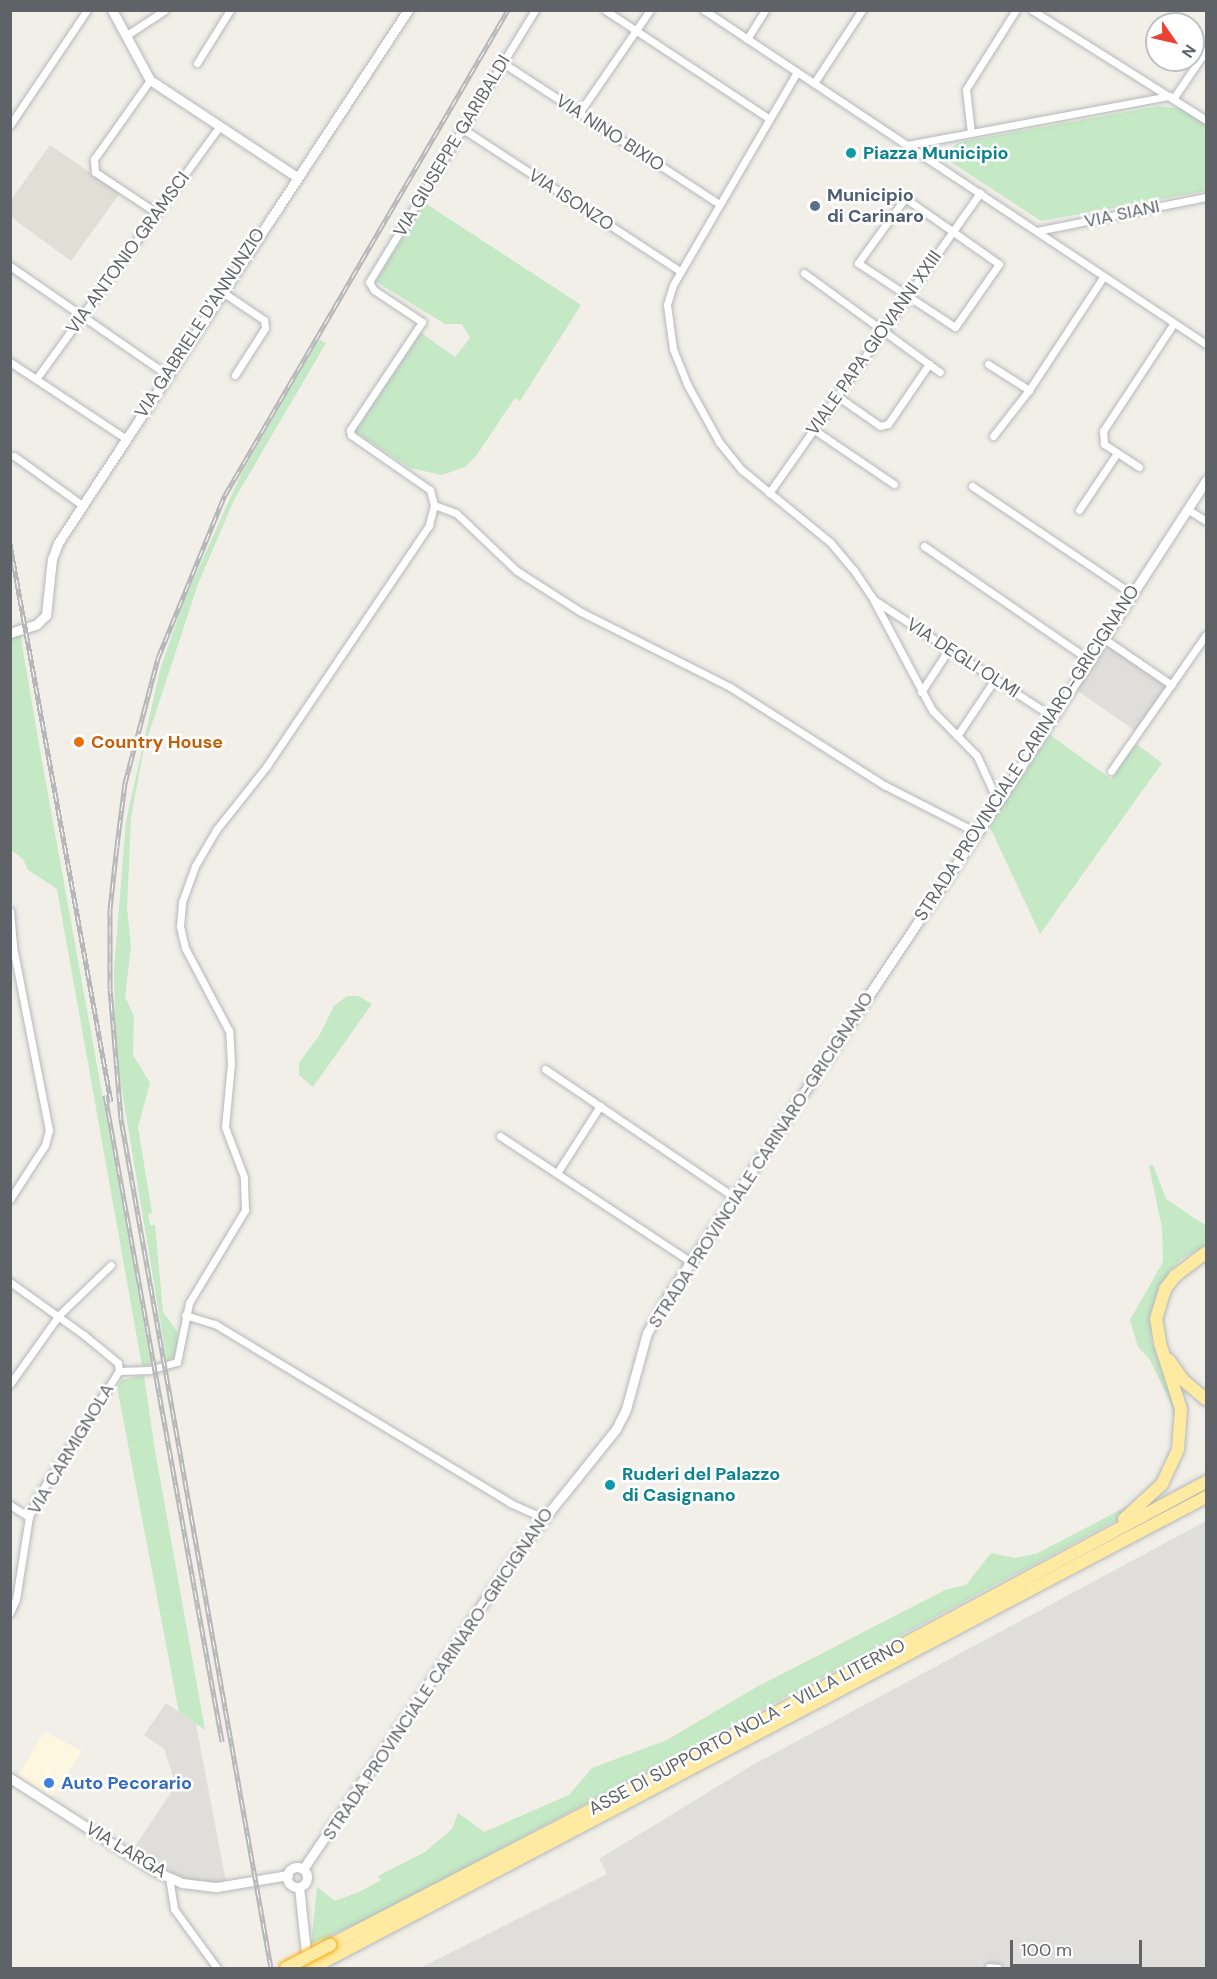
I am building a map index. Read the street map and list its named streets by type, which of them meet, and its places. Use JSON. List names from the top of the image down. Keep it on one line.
{"streets":{"highway":["ASSE DI SUPPORTO NOLA - VILLA LITERNO"],"street":["VIA NINO BIXIO","VIA GIUSEPPE GARIBALDI","VIA ISONZO","VIA SIANI","VIA ANTONIO GRAMSCI","VIA GABRIELE D'ANNUNZIO","VIALE PAPA GIOVANNI XXIII","VIA DEGLI OLMI","STRADA PROVINCIALE CARINARO-GRICIGNANO","VIA CARMIGNOLA","VIA LARGA"]},"crossings":[["VIA NINO BIXIO","VIA GIUSEPPE GARIBALDI"],["VIA GIUSEPPE GARIBALDI","VIA ISONZO"],["VIA GIUSEPPE GARIBALDI","VIA CARMIGNOLA"],["VIA DEGLI OLMI","STRADA PROVINCIALE CARINARO-GRICIGNANO"],["STRADA PROVINCIALE CARINARO-GRICIGNANO","VIA LARGA"]],"places":["Piazza Municipio","Municipio di Carinaro","Country House","Ruderi del Palazzo di Casignano","Auto Pecorario"],"scale_bar":"100 m","north":"bottom right"}
